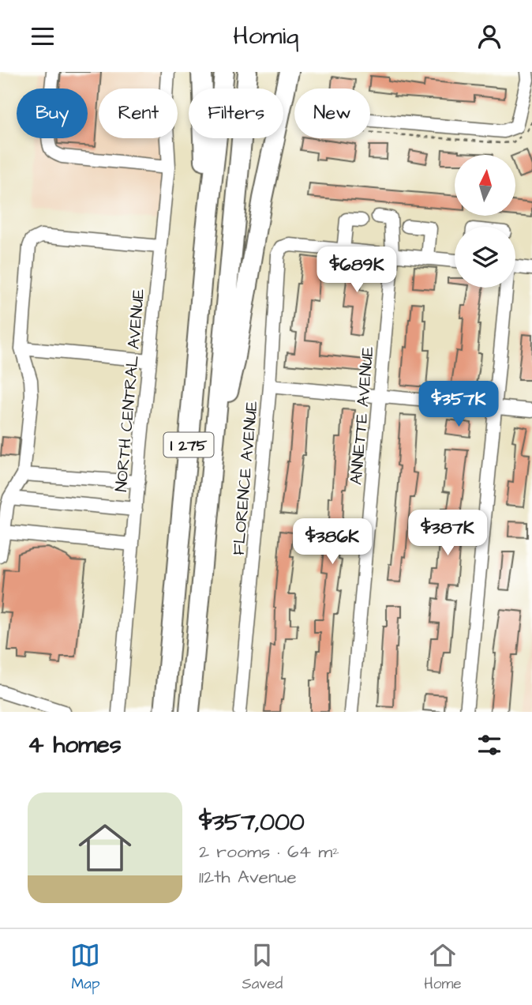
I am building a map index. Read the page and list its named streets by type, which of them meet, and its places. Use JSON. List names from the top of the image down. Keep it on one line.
{"streets":{"highway":["I 275"],"street":["NORTH CENTRAL AVENUE","ANNETTE AVENUE","FLORENCE AVENUE"]},"north":"top","page":{"header":"Homiq","chip":["Buy","Rent","Filters","New"],"price":["$689K","$357K","$387K","$386K"],"heading":"4 homes","list":[{"name":"$357,000","note":"2 rooms · 64 m² · 112th Avenue"}],"tabs":["Map","Saved","Home"]}}
